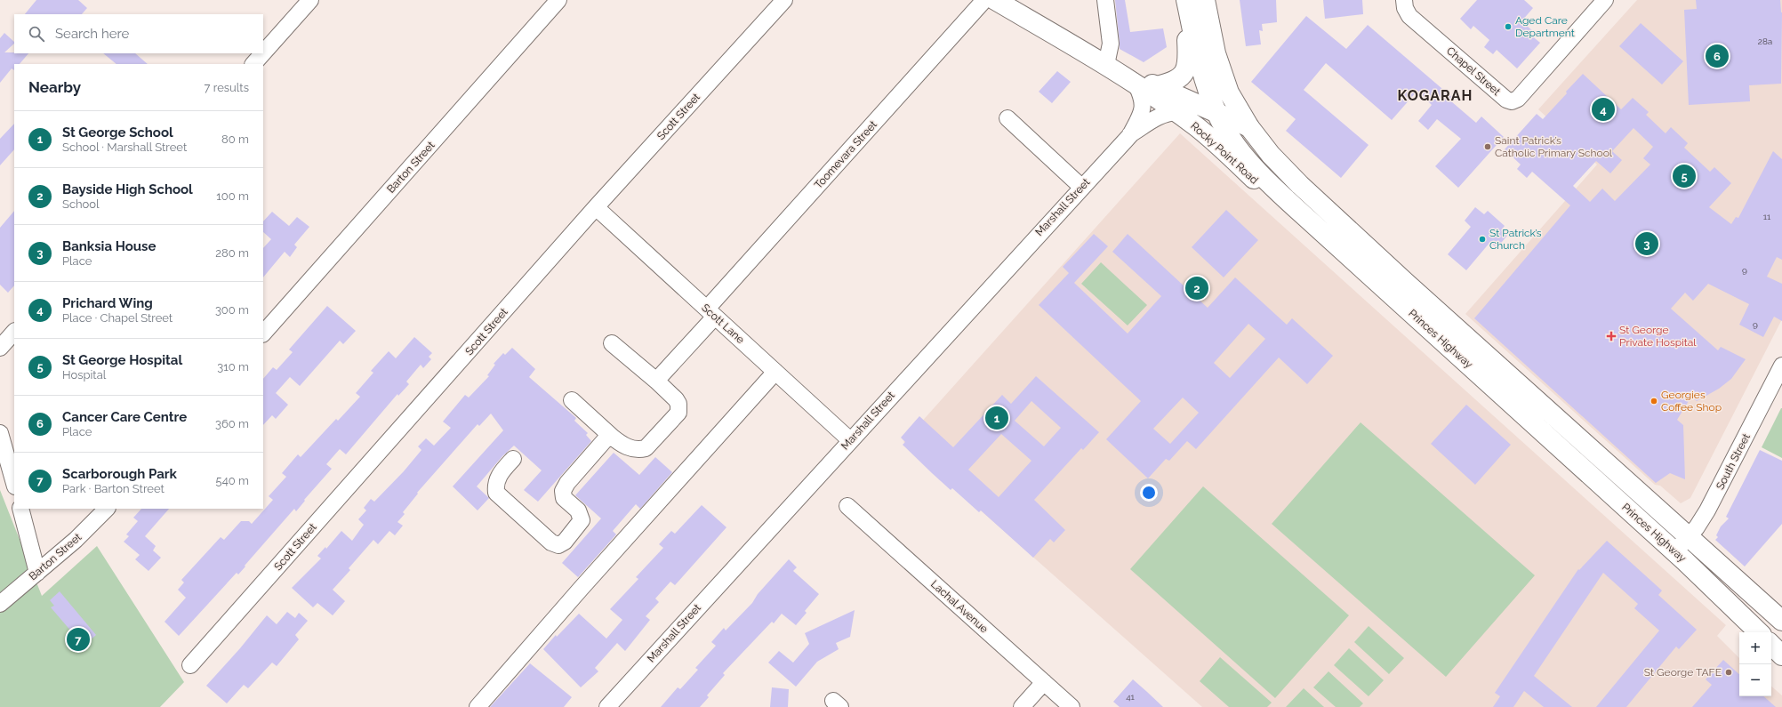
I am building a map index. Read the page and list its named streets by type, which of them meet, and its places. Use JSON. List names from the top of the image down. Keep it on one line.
{"streets":{"main road":["Rocky Point Road","Princes Highway"],"street":["Chapel Street","Scott Street","Toomevara Street","Barton Street","Marshall Street","Scott Lane","South Street","Lachal Avenue"]},"crossings":[["Scott Street","Scott Lane"],["Rocky Point Road","Marshall Street"],["Rocky Point Road","Princes Highway"],["Toomevara Street","Scott Lane"],["Marshall Street","Scott Lane"],["Princes Highway","South Street"]],"districts":["KOGARAH"],"places":{"other":["Aged Care Department","Saint Patrick’s Catholic Primary School","St Patrick’s Church","Georgies Coffee Shop","St George TAFE"],"health":["St George Private Hospital"]},"house_numbers":["28a","11","9","9","41"],"page":{"search":"Search here","pins":["6","4","5","3","2","1","7"],"heading":["Nearby","7 results"],"list":[{"mark":"1","name":"St George School","note":"School · Marshall Street","value":"80 m"},{"mark":"2","name":"Bayside High School","note":"School","value":"100 m"},{"mark":"3","name":"Banksia House","note":"Place","value":"280 m"},{"mark":"4","name":"Prichard Wing","note":"Place · Chapel Street","value":"300 m"},{"mark":"5","name":"St George Hospital","note":"Hospital","value":"310 m"},{"mark":"6","name":"Cancer Care Centre","note":"Place","value":"360 m"},{"mark":"7","name":"Scarborough Park","note":"Park · Barton Street","value":"540 m"}],"map_buttons":["+","−"]}}
